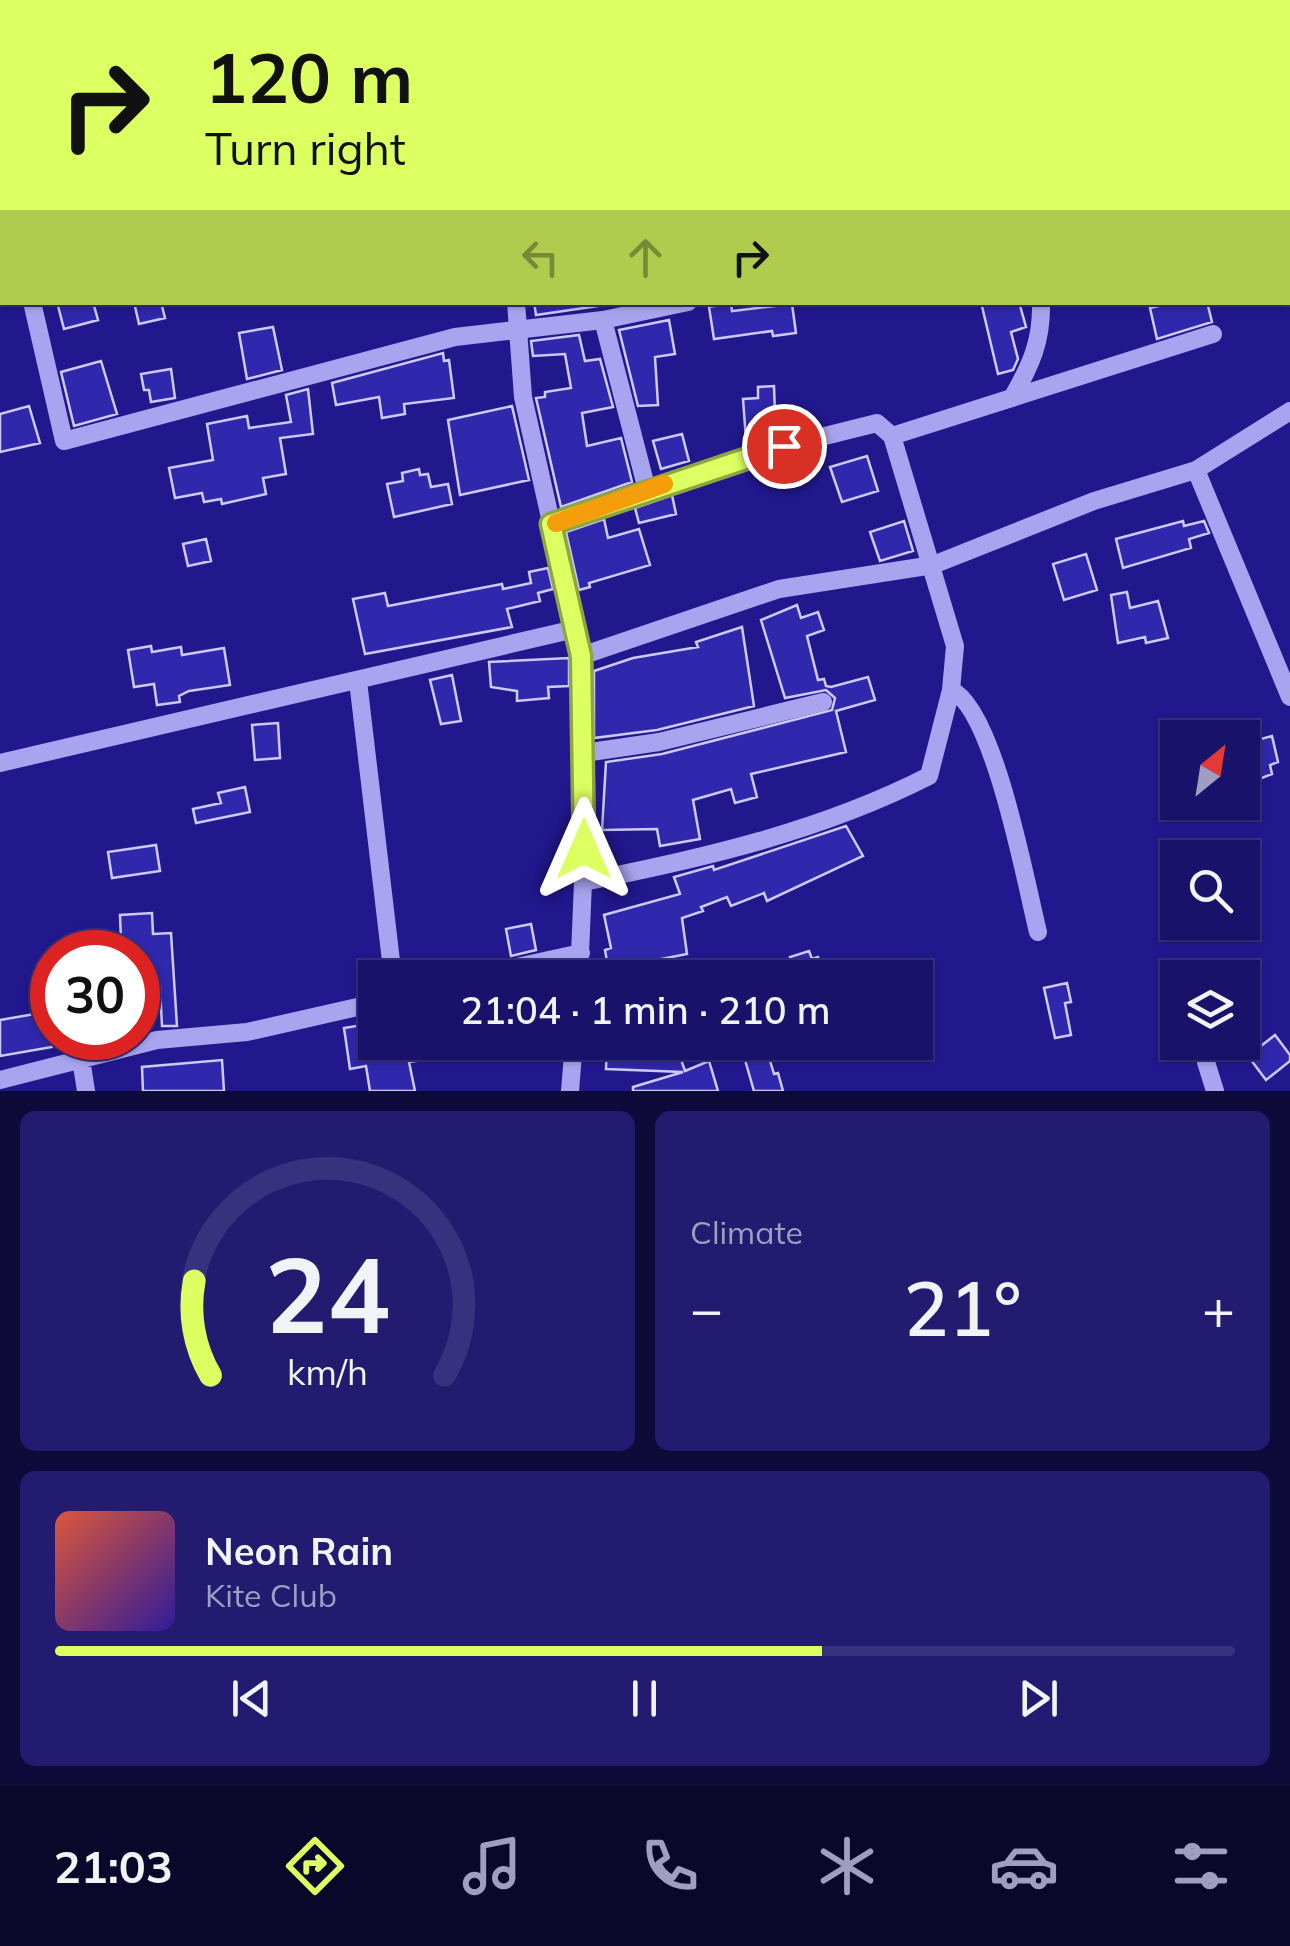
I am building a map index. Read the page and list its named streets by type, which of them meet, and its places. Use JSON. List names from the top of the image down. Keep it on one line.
{"north":"top right","page":{"turn":["120 m","Turn right"],"limit":"30","trip":"21:04 · 1 min · 210 m","tile":"Climate","heat":["−","21°","+"],"song":["Neon Rain","Kite Club"],"tabs":"21:03","gauge":["24","km/h"]}}
